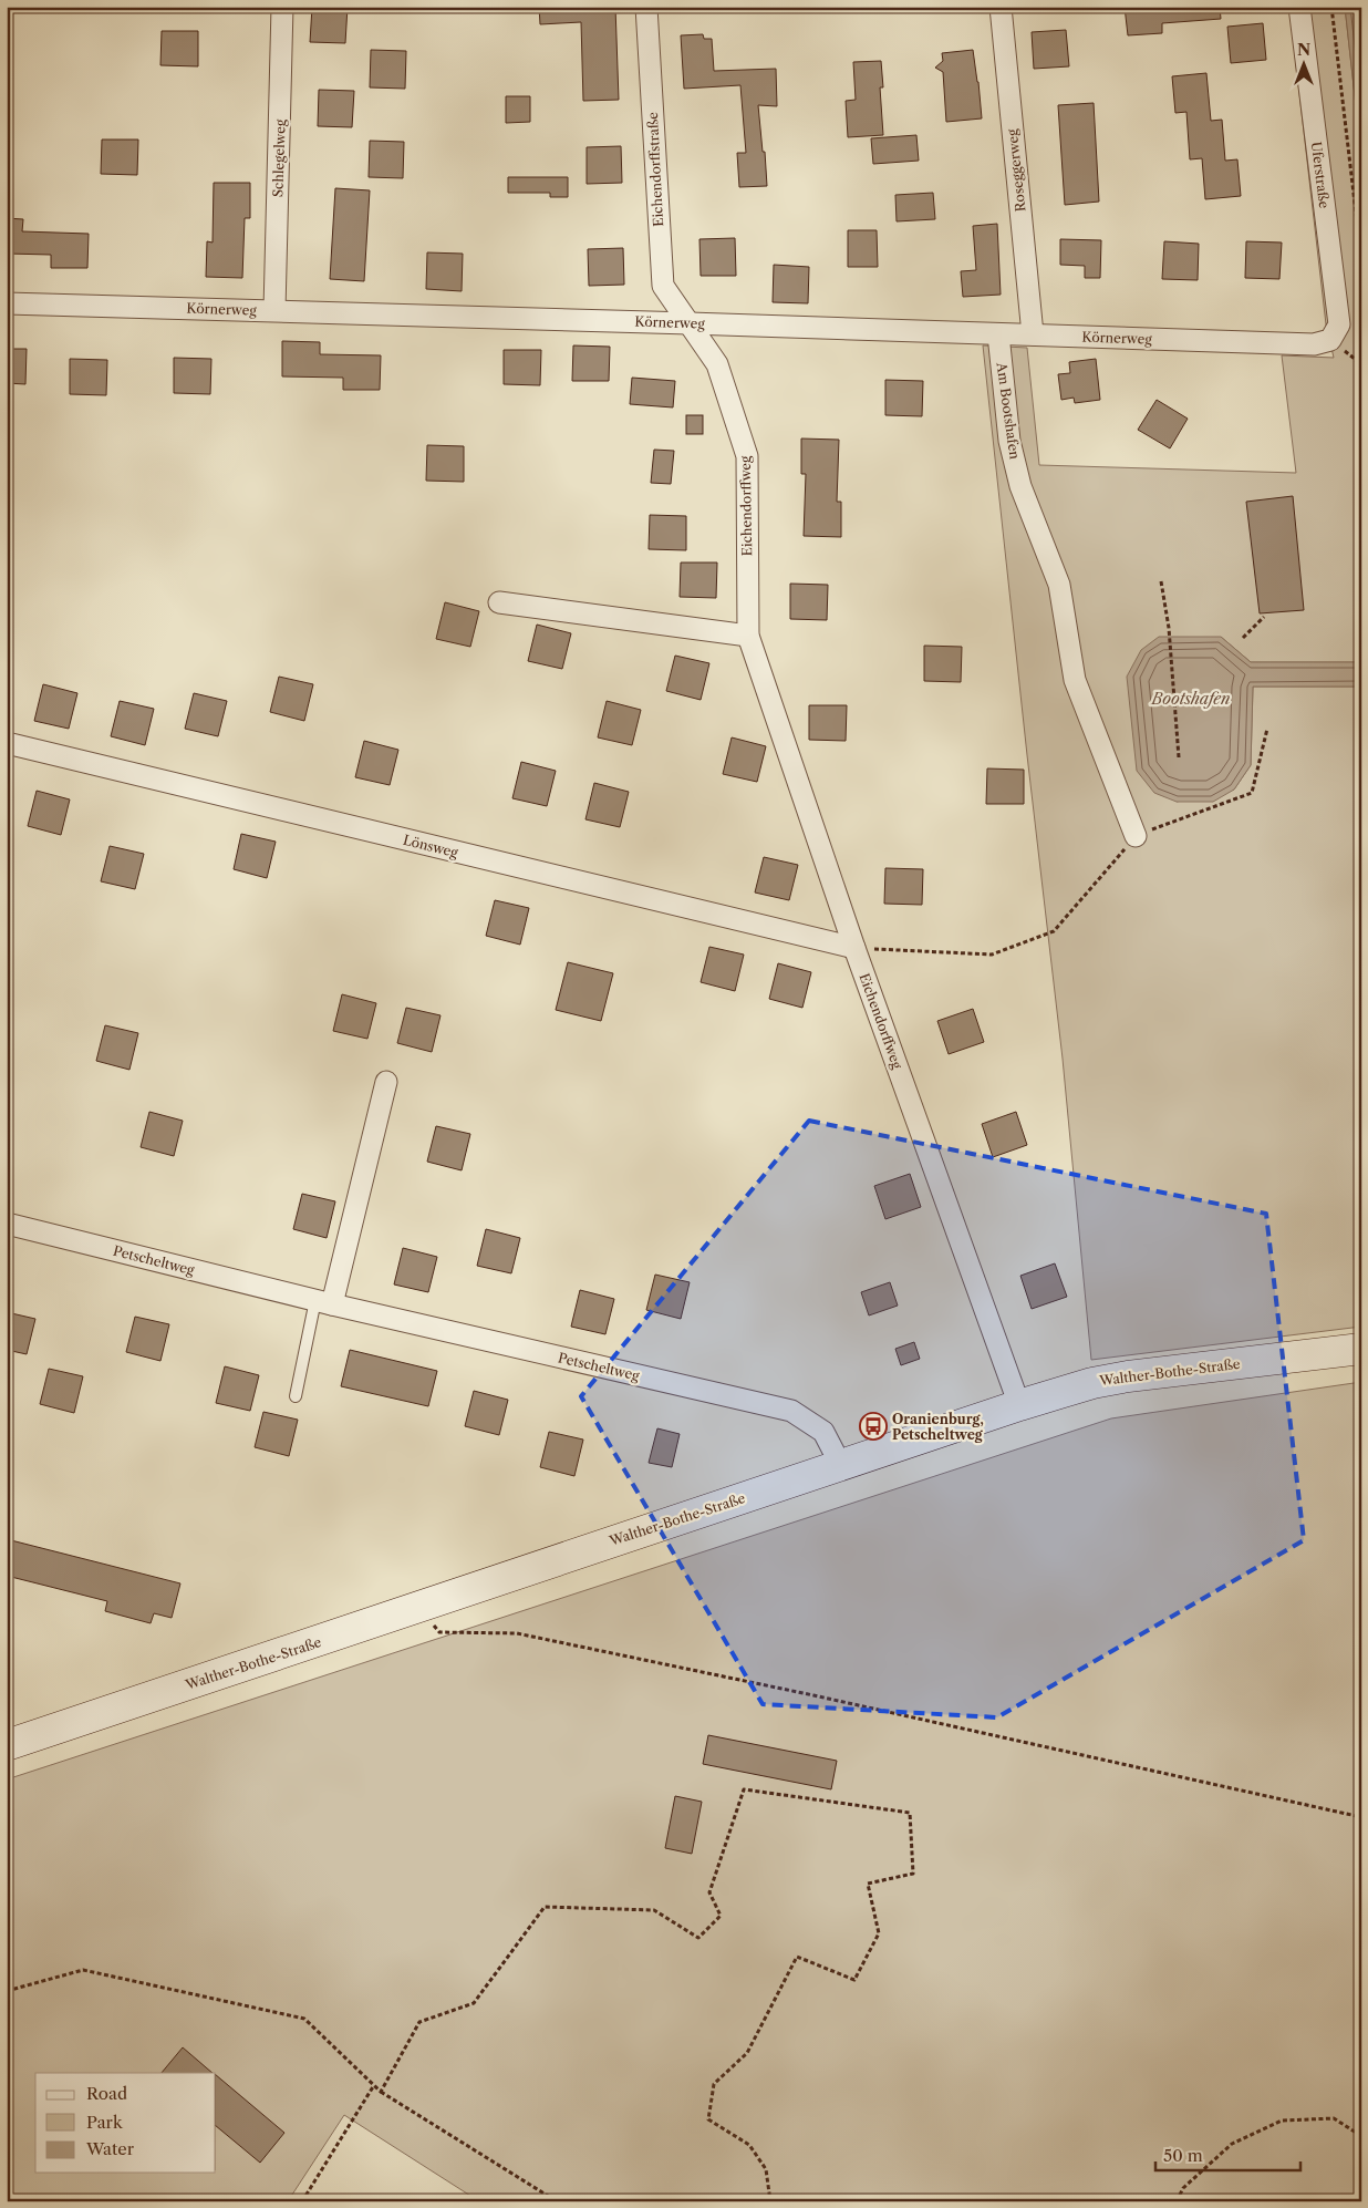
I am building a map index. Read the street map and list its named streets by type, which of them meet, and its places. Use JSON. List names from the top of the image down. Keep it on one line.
{"streets":{"street":["Schlegelweg","Eichendorffstraße","Roseggerweg","Uferstraße","Körnerweg","Am Bootshafen","Eichendorffweg","Lönsweg","Petscheltweg","Walther-Bothe-Straße"]},"crossings":[["Schlegelweg","Körnerweg"],["Eichendorffstraße","Körnerweg"],["Eichendorffstraße","Eichendorffweg"],["Roseggerweg","Körnerweg"],["Uferstraße","Körnerweg"],["Körnerweg","Am Bootshafen"],["Körnerweg","Eichendorffweg"],["Eichendorffweg","Lönsweg"],["Eichendorffweg","Walther-Bothe-Straße"],["Petscheltweg","Walther-Bothe-Straße"]],"water":["Bootshafen"],"places":{"bus stop":["Oranienburg, Petscheltweg"]},"legend":["Road","Park","Water"],"scale_bar":"50 m","north":"top"}
